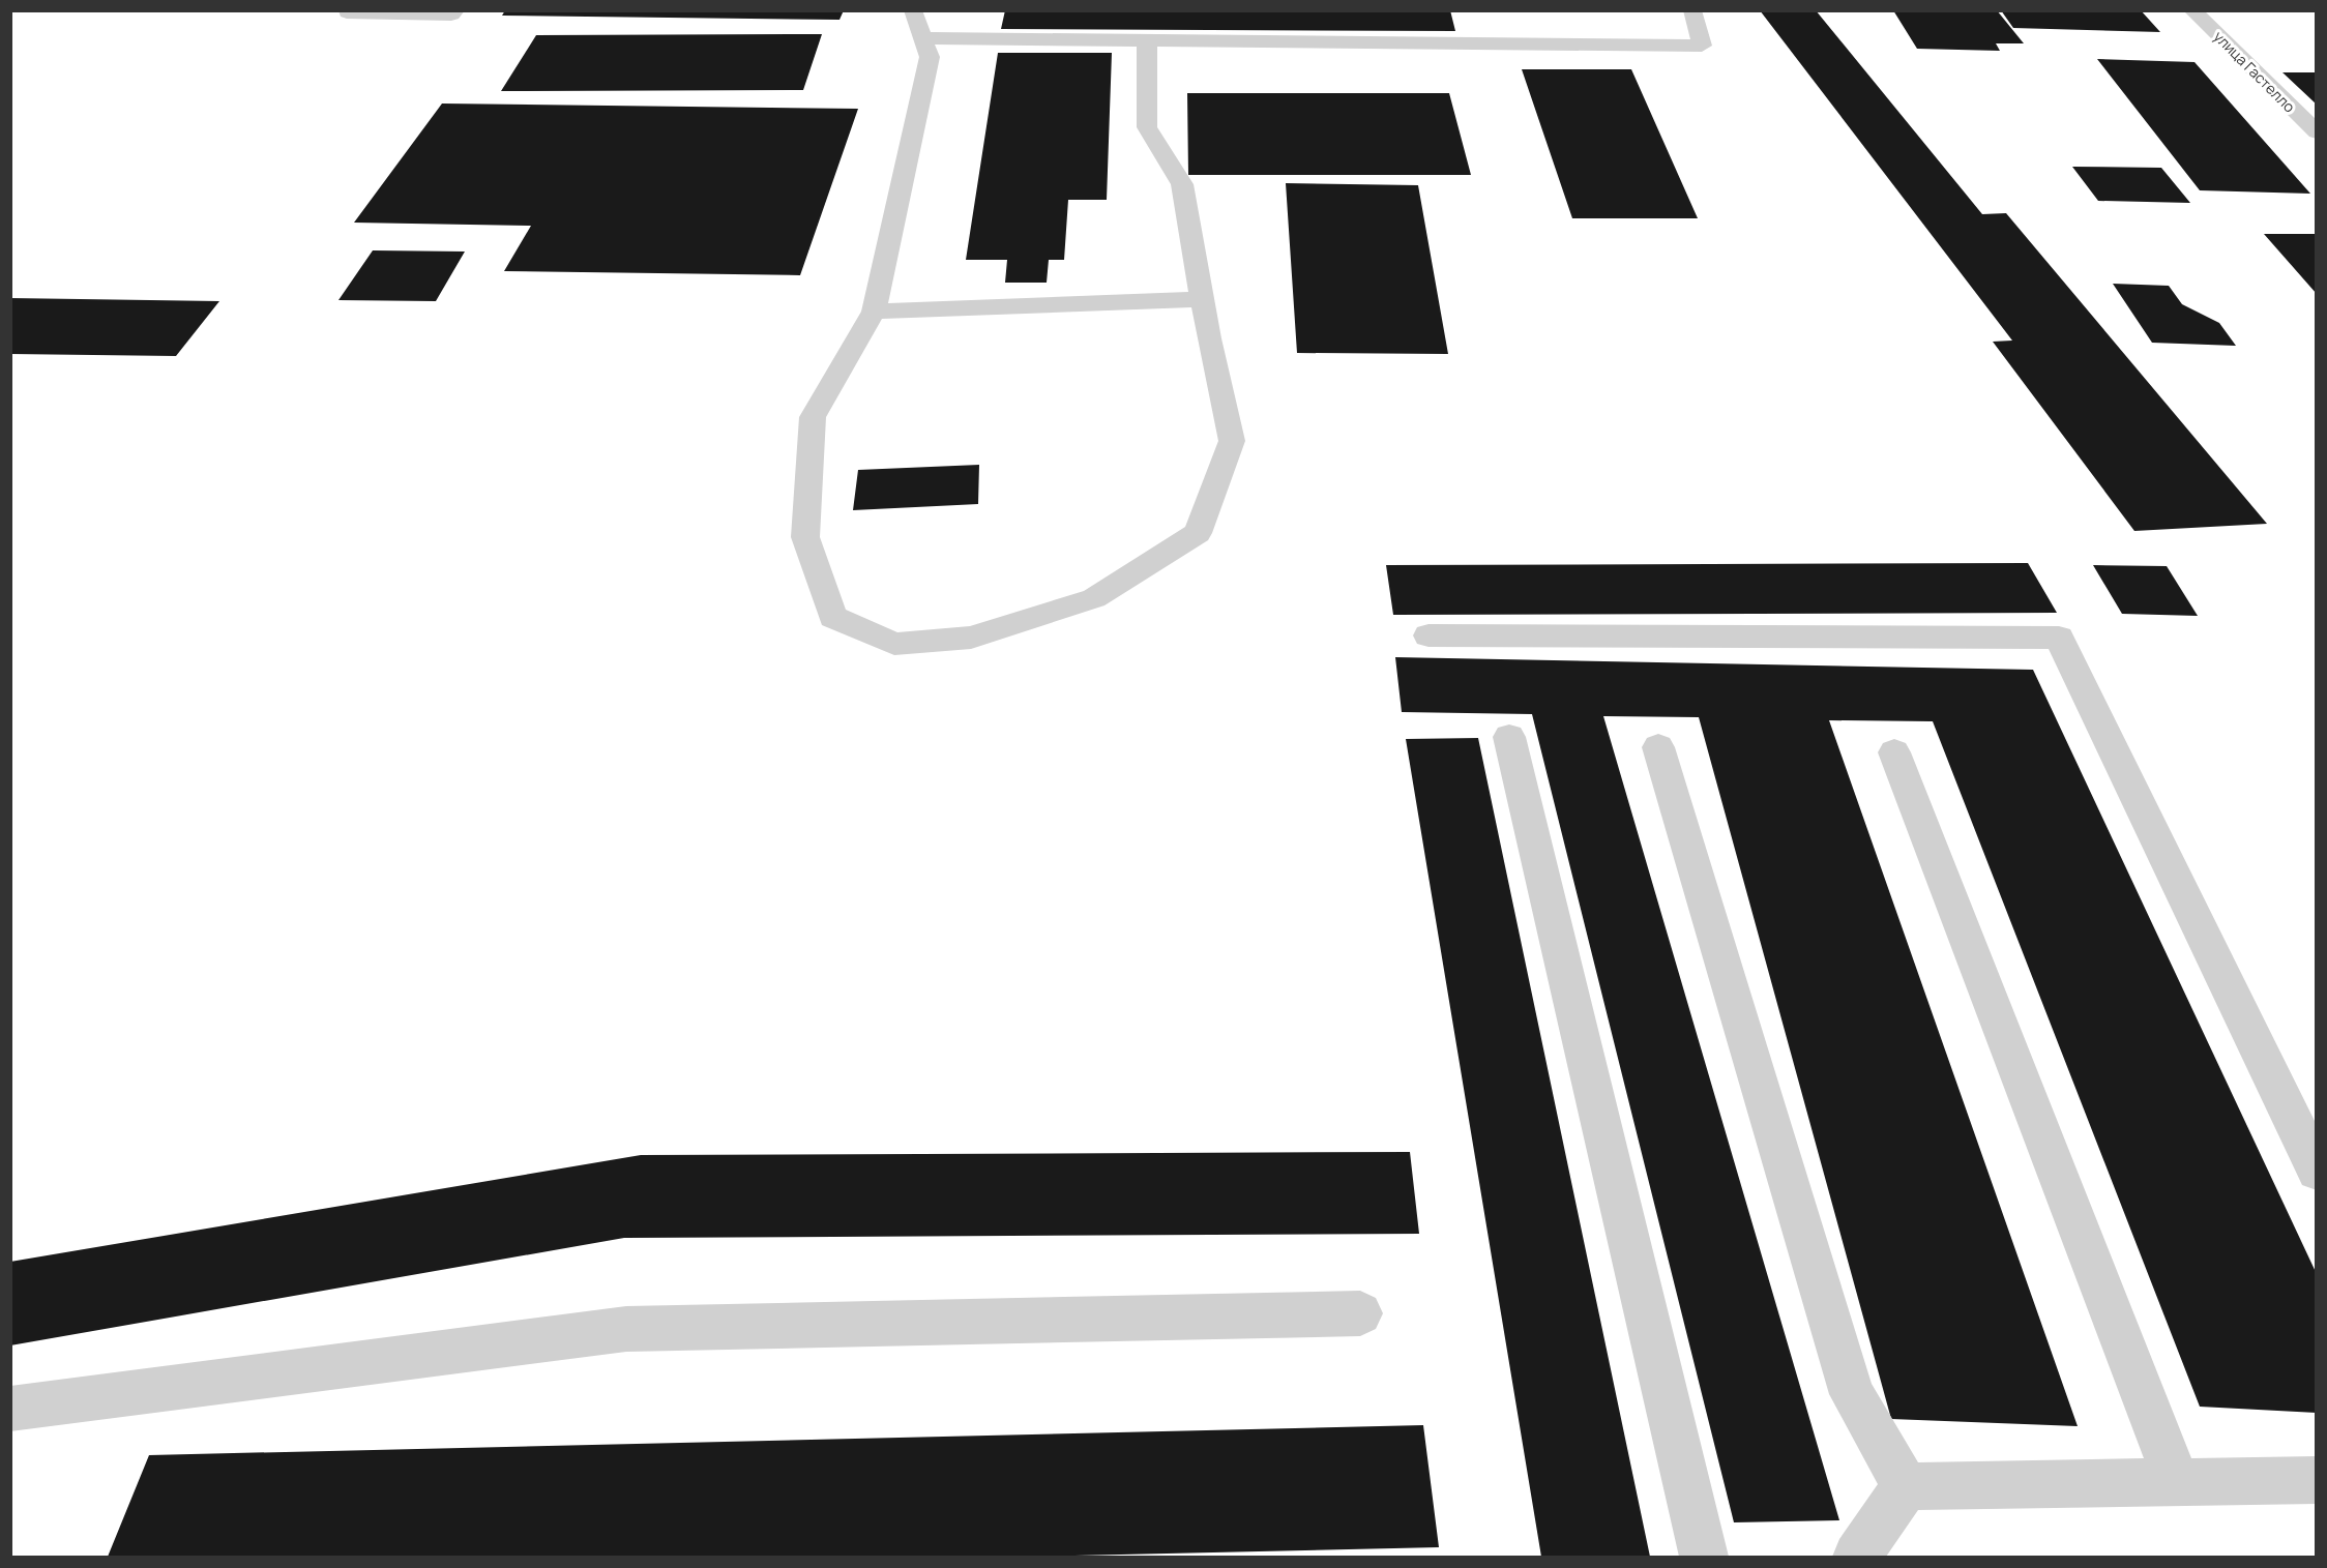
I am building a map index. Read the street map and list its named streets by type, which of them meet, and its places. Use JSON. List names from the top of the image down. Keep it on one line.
{"streets":{"street":["улица Гастелло"]}}
